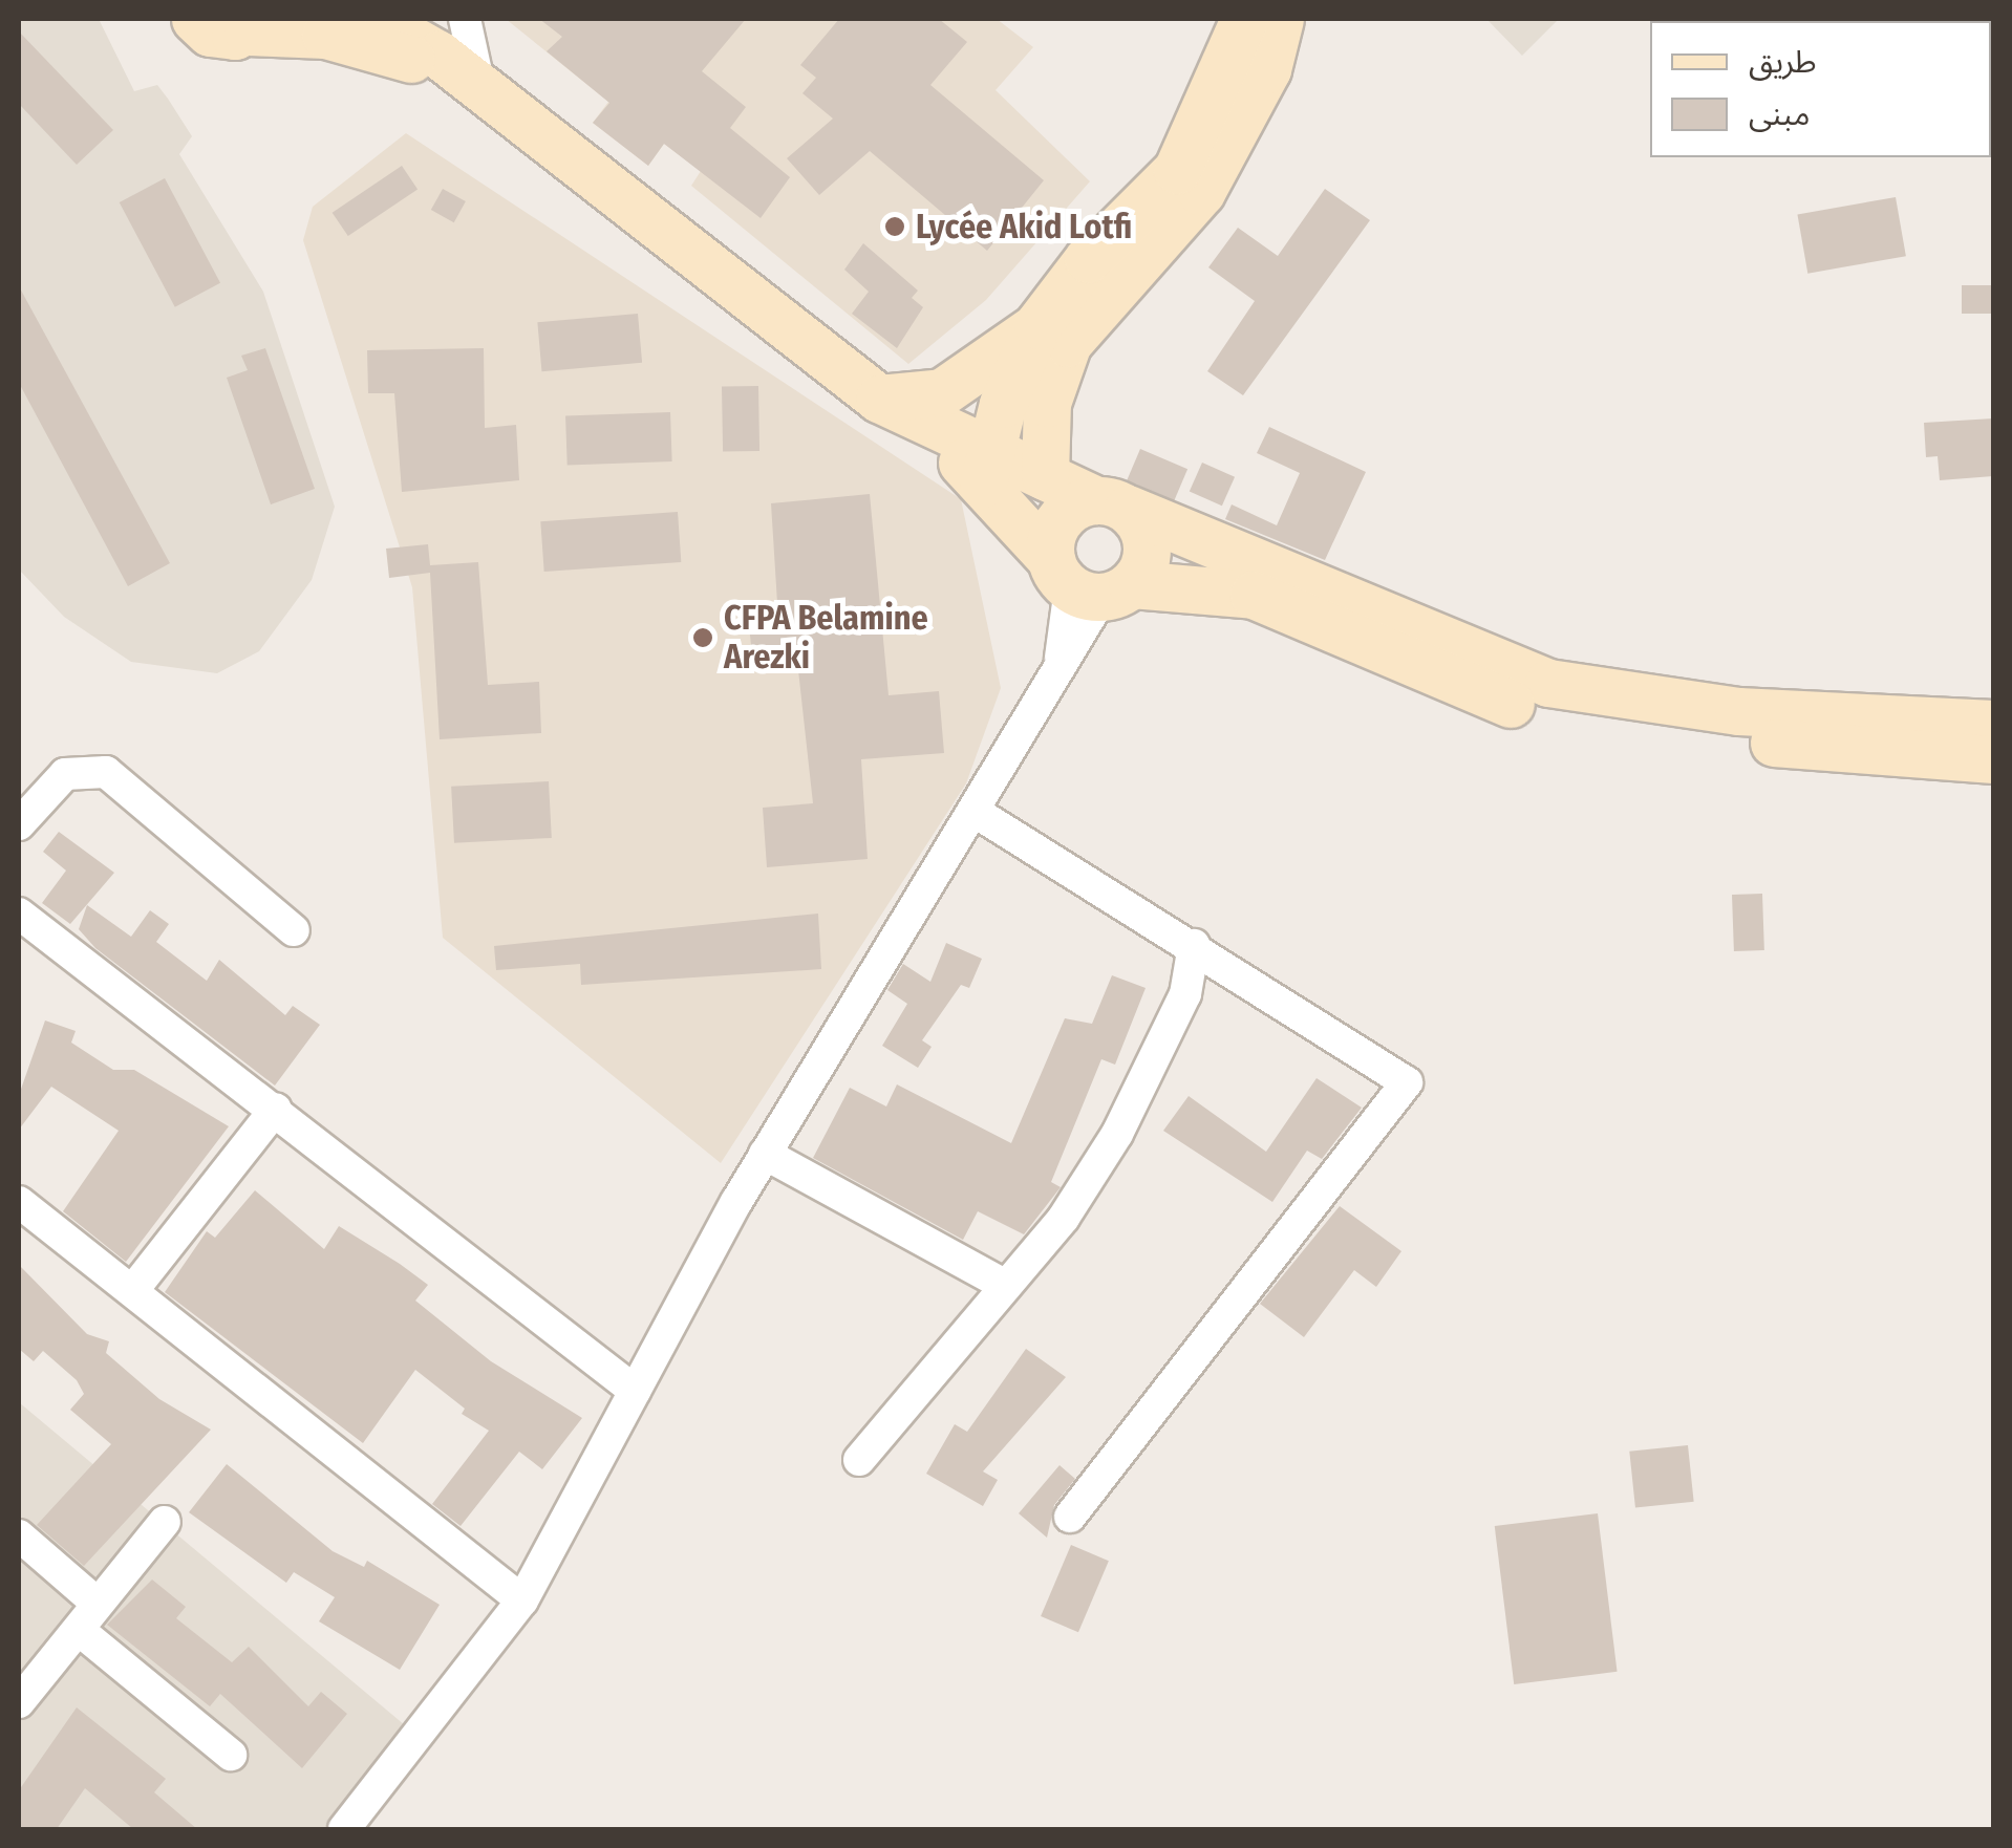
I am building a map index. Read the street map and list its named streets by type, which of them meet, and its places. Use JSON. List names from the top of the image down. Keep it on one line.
{"places":["Lycée Akid Lotfi","CFPA Belamine Arezki"],"legend":["طريق","مبنى"]}
